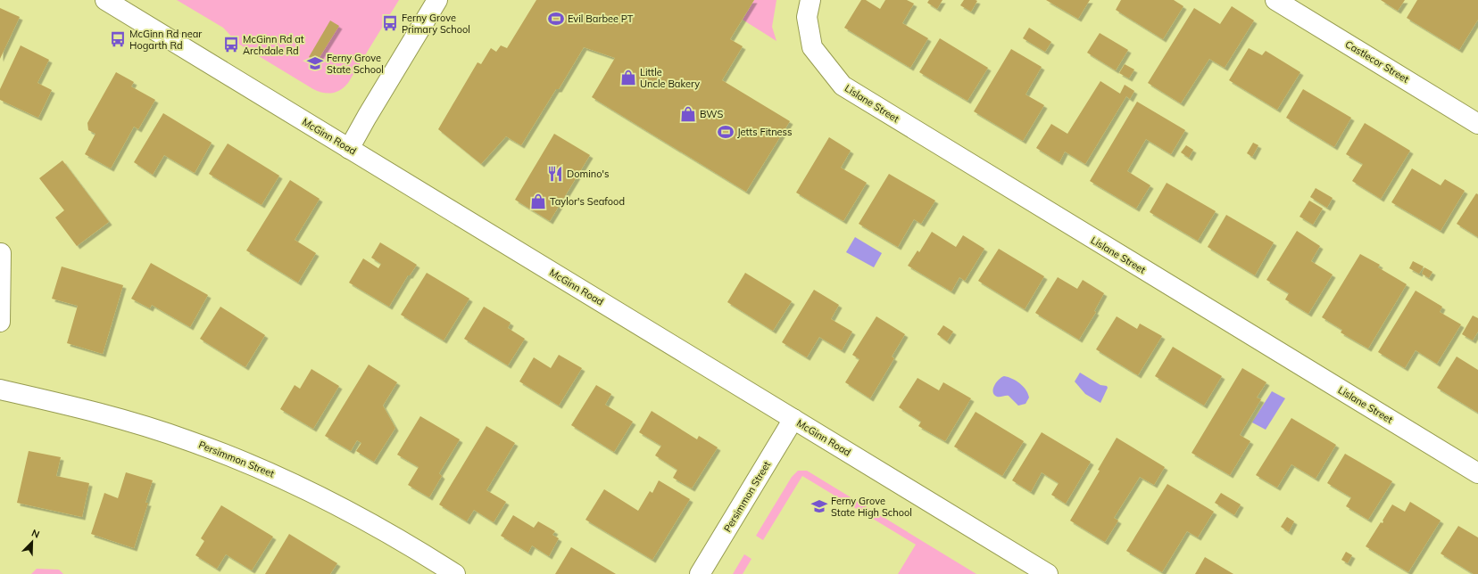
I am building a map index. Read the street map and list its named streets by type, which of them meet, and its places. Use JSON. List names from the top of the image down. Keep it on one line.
{"streets":{"street":["Castlecor Street","Lislane Street","McGinn Road","Persimmon Street"]},"crossings":[["McGinn Road","Persimmon Street"]],"places":{"sports":["Evil Barbee PT","Jetts Fitness"],"bus stop":["Ferny Grove Primary School","McGinn Rd near Hogarth Rd","McGinn Rd at Archdale Rd"],"school or university":["Ferny Grove State School","Ferny Grove State High School"],"shop":["Little Uncle Bakery","BWS","Taylor's Seafood"],"restaurant":["Domino's"]},"north":"top right"}
